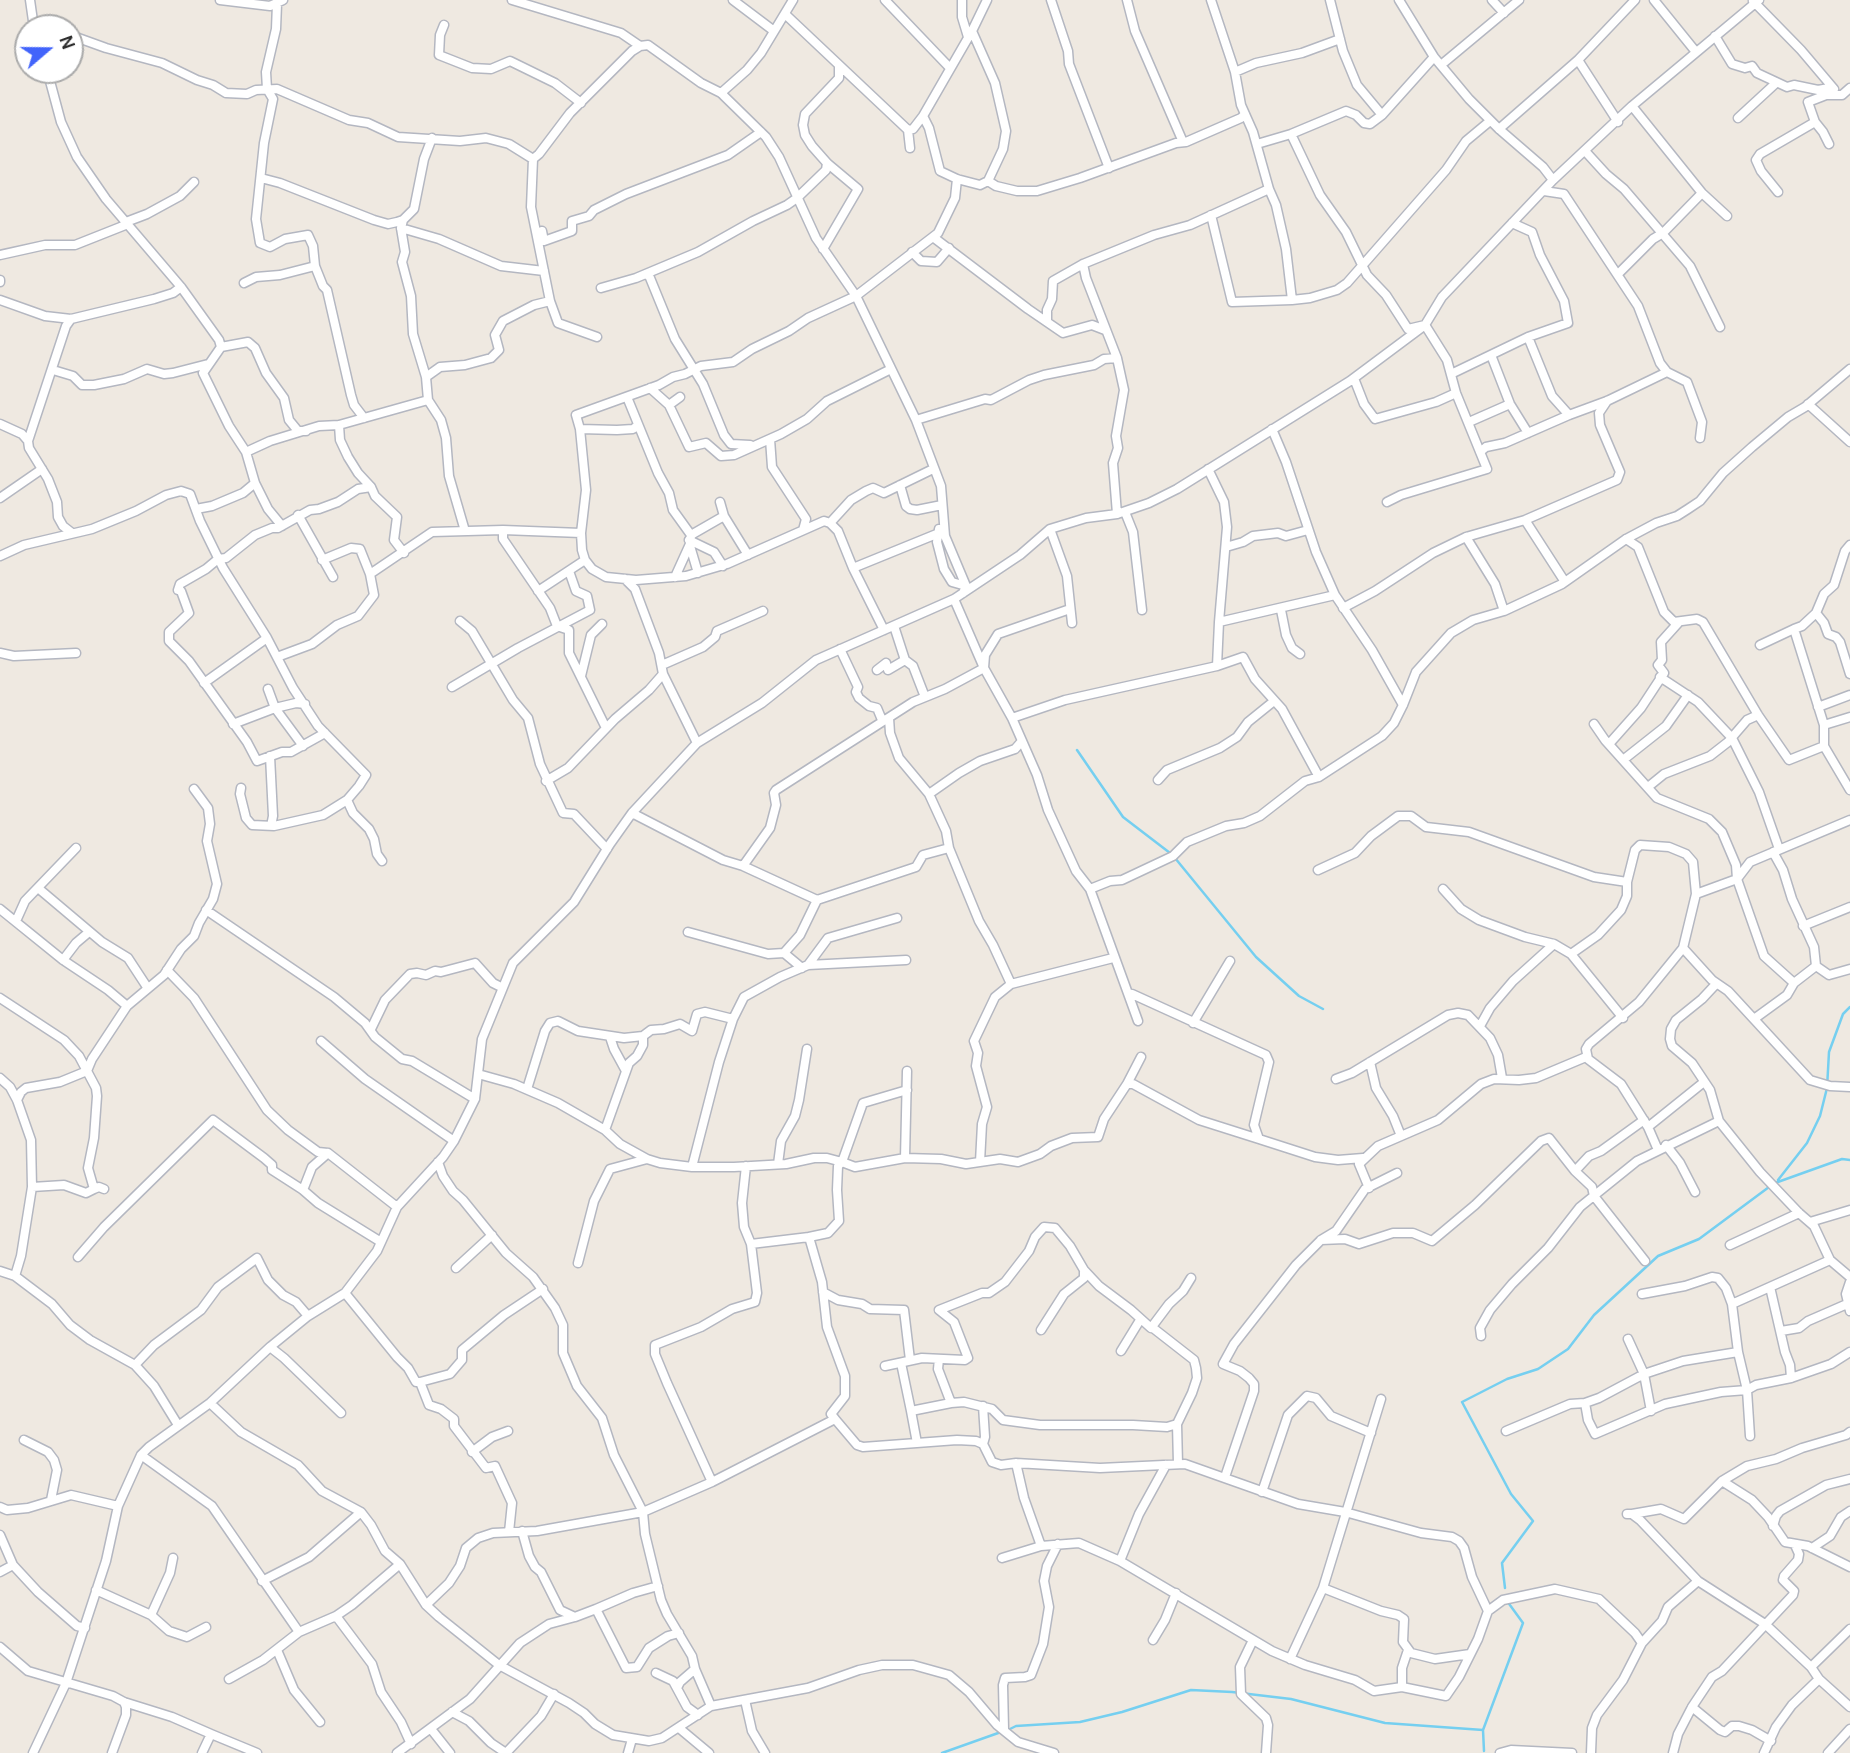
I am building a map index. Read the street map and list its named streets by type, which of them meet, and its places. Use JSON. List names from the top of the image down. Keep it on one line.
{"north":"right"}
